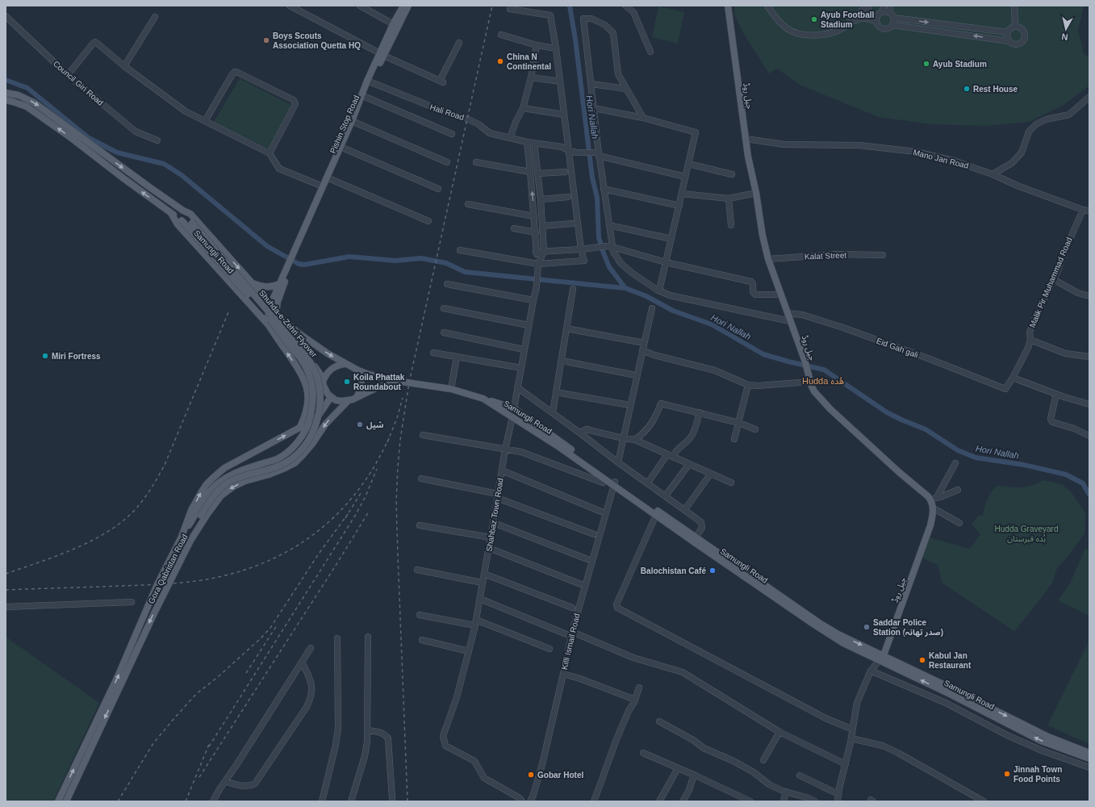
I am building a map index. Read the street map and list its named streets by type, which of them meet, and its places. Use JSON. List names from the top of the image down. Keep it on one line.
{"streets":{"main road":["جیل روڈ","Pishin Stop Road","Samungli Road","Shuhda-e-Zehri Flyover","Gora Qabristan Road"],"street":["Council Giri Road","Hali Road","Mano Jan Road","Kalat Street","Malik Pir Muhammad Road","Eid Gah gali","Shahbaz Town Road","Killi Ismail Road"]},"crossings":[["جیل روڈ","Mano Jan Road"],["جیل روڈ","Samungli Road"],["جیل روڈ","Kalat Street"],["جیل روڈ","Eid Gah gali"],["Hali Road","Pishin Stop Road"],["Mano Jan Road","Malik Pir Muhammad Road"],["Samungli Road","Shuhda-e-Zehri Flyover"],["Samungli Road","Shahbaz Town Road"],["Samungli Road","Gora Qabristan Road"],["Samungli Road","Killi Ismail Road"],["Malik Pir Muhammad Road","Eid Gah gali"],["Shuhda-e-Zehri Flyover","Gora Qabristan Road"]],"districts":["Hudda ھُدہ"],"water":["Hori Nallah"],"parks":["Hudda Graveyard ہُدہ قبرستان"],"places":["Ayub Football Stadium","Boys Scouts Association Quetta HQ","China N Continental","Ayub Stadium","Rest House","Miri Fortress","Koila Phattak Roundabout","شیل","Balochistan Café","Saddar Police Station (صدر تھانہ)","Kabul Jan Restaurant","Jinnah Town Food Points","Gobar Hotel"],"north":"bottom"}
